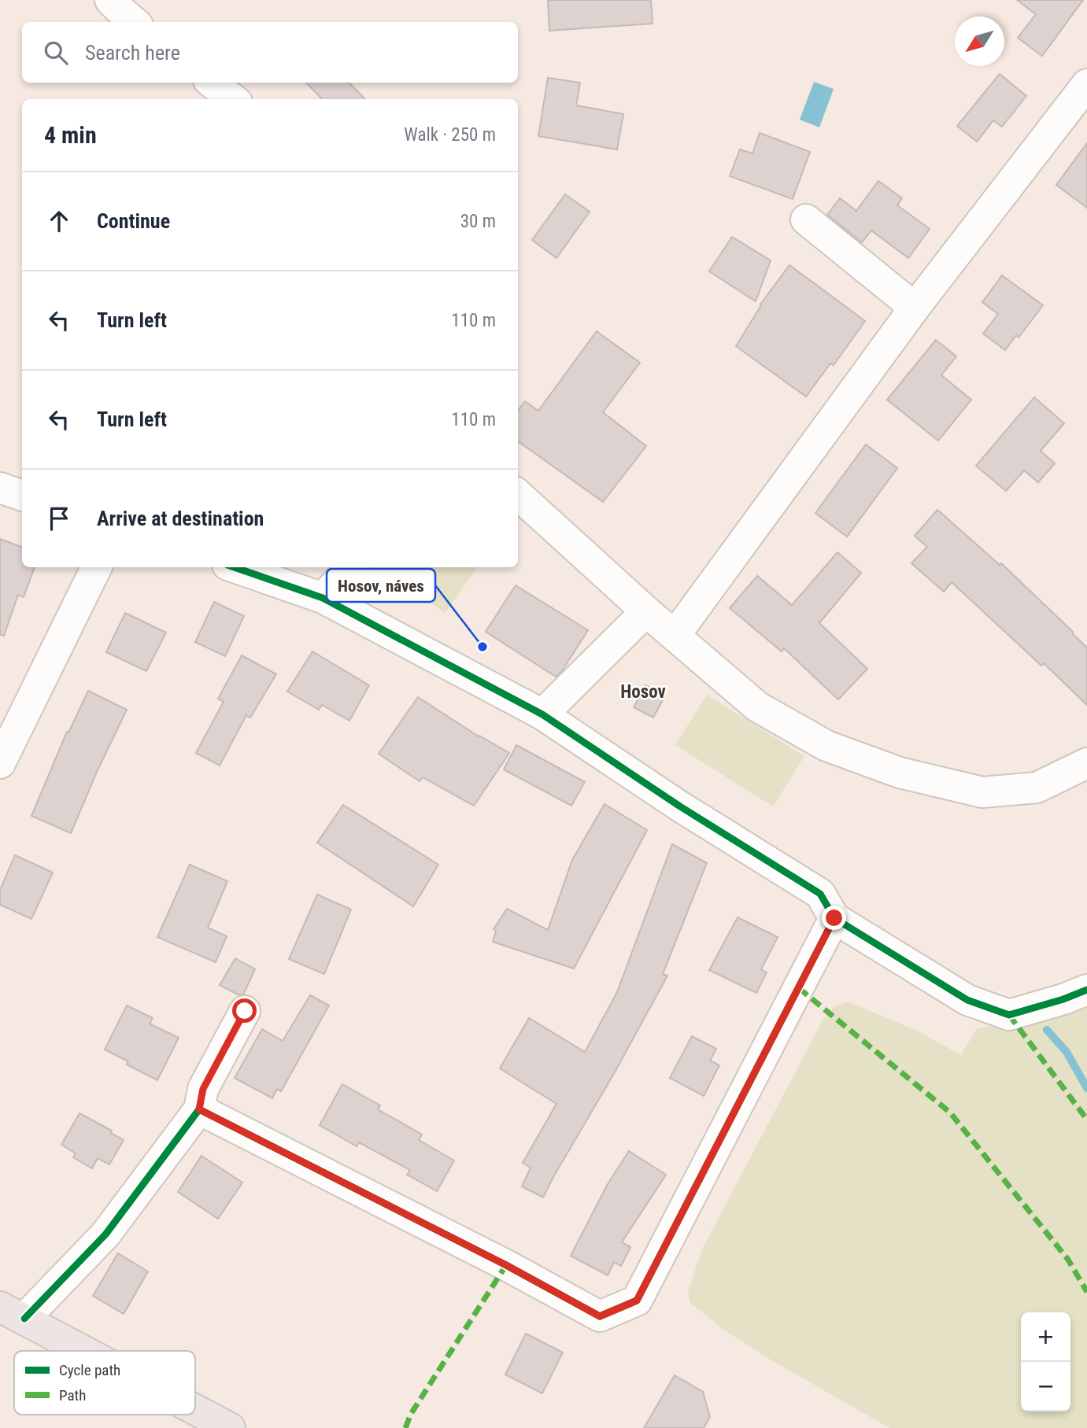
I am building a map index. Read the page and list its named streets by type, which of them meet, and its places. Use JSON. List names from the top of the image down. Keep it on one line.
{"districts":["Hosov"],"places":["Hosov, náves"],"legend":["Cycle path","Path"],"north":"bottom left","page":{"search":"Search here","heading":["4 min","Walk · 250 m"],"list":[["Continue","30 m"],["Turn left","110 m"],["Turn left","110 m"],"Arrive at destination"],"map_buttons":["+","−"]}}
